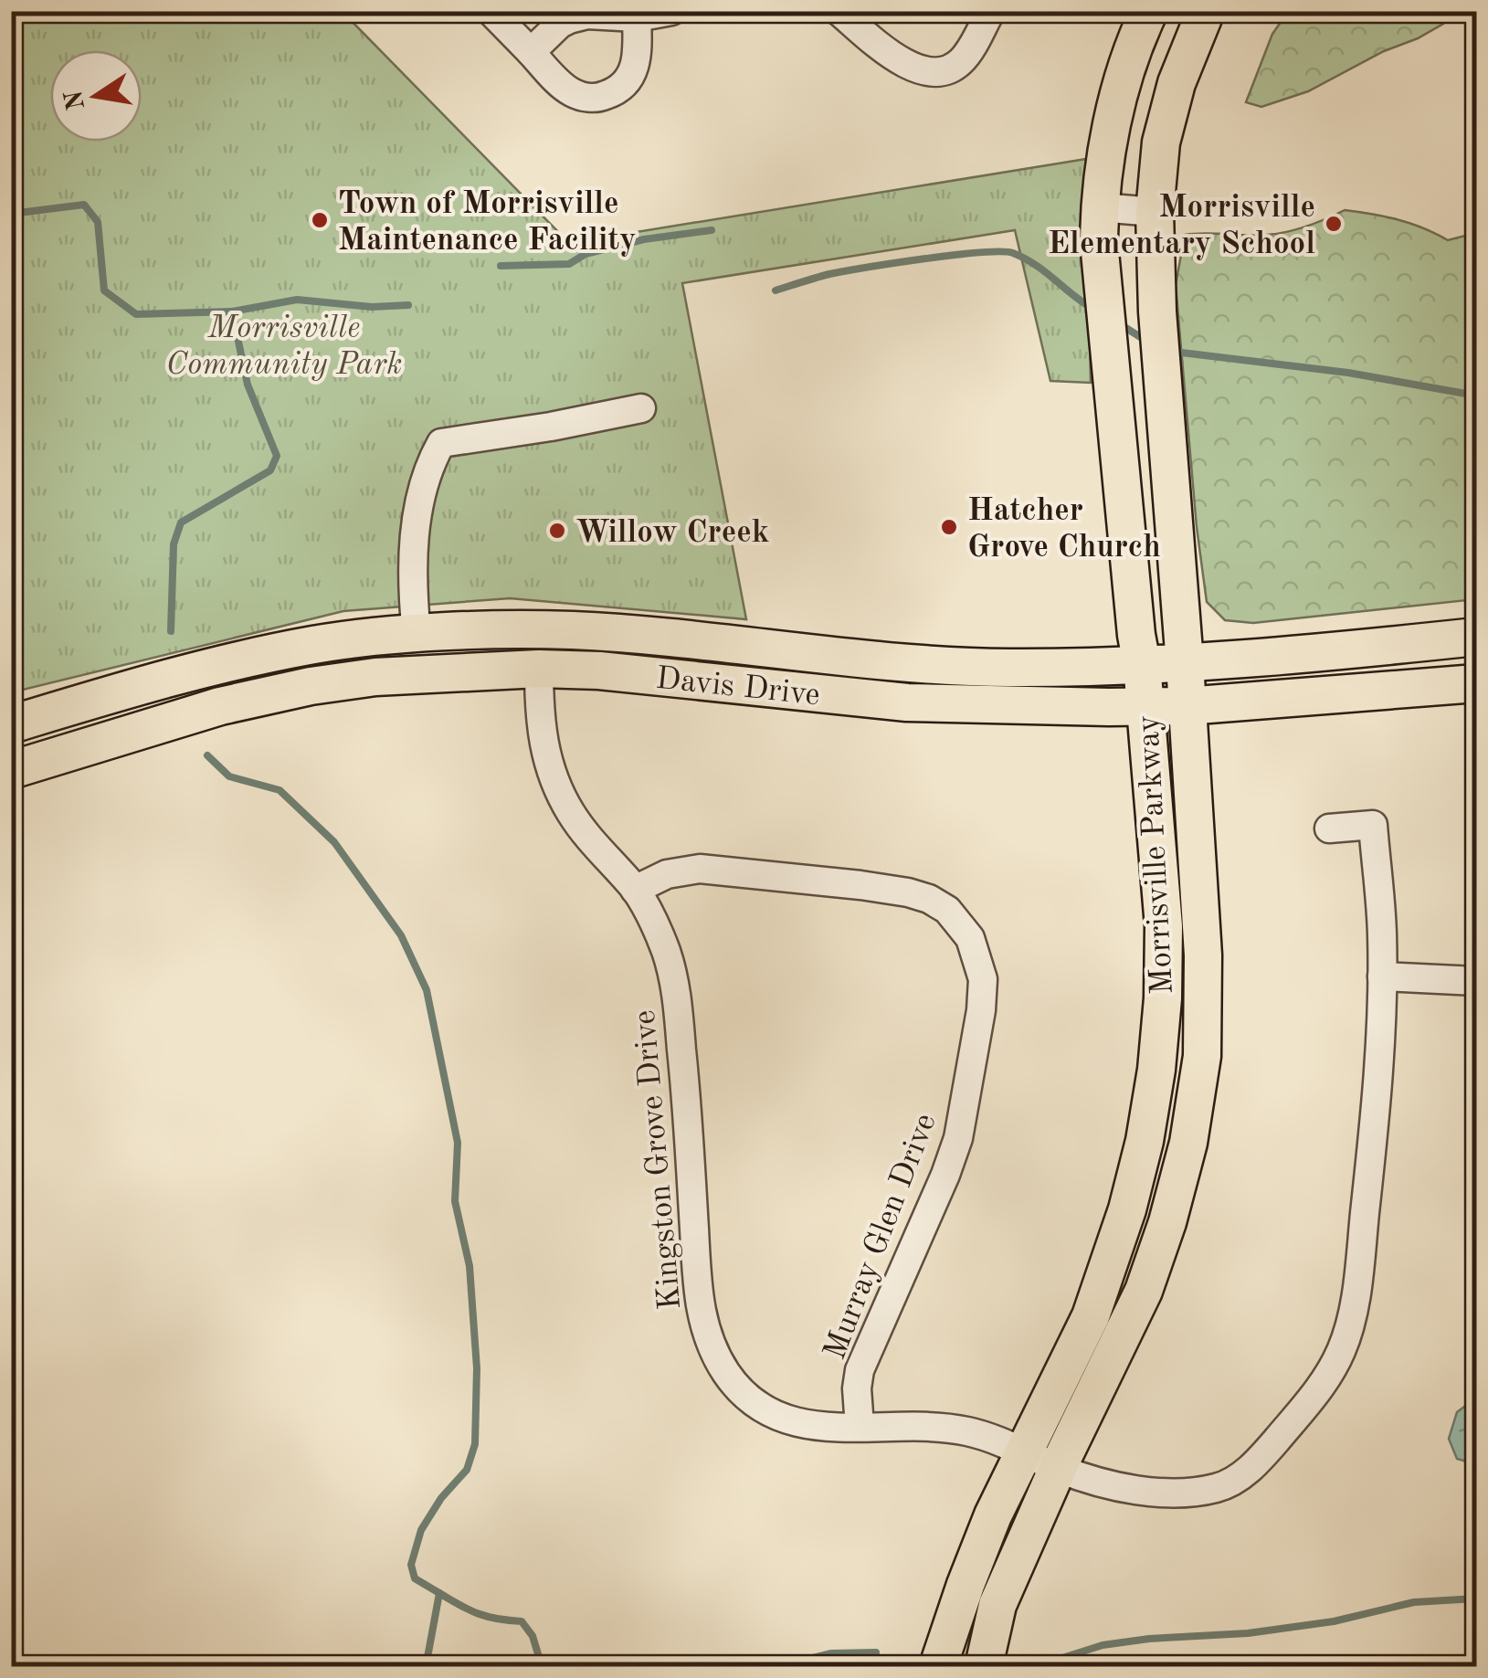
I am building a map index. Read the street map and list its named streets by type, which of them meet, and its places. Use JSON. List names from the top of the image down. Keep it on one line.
{"streets":{"main road":["Davis Drive","Morrisville Parkway"],"street":["Kingston Grove Drive","Murray Glen Drive"]},"crossings":[["Davis Drive","Morrisville Parkway"],["Davis Drive","Kingston Grove Drive"],["Morrisville Parkway","Kingston Grove Drive"],["Kingston Grove Drive","Murray Glen Drive"]],"parks":["Morrisville Community Park"],"places":["Town of Morrisville Maintenance Facility","Morrisville Elementary School","Hatcher Grove Church","Willow Creek"],"north":"left"}
